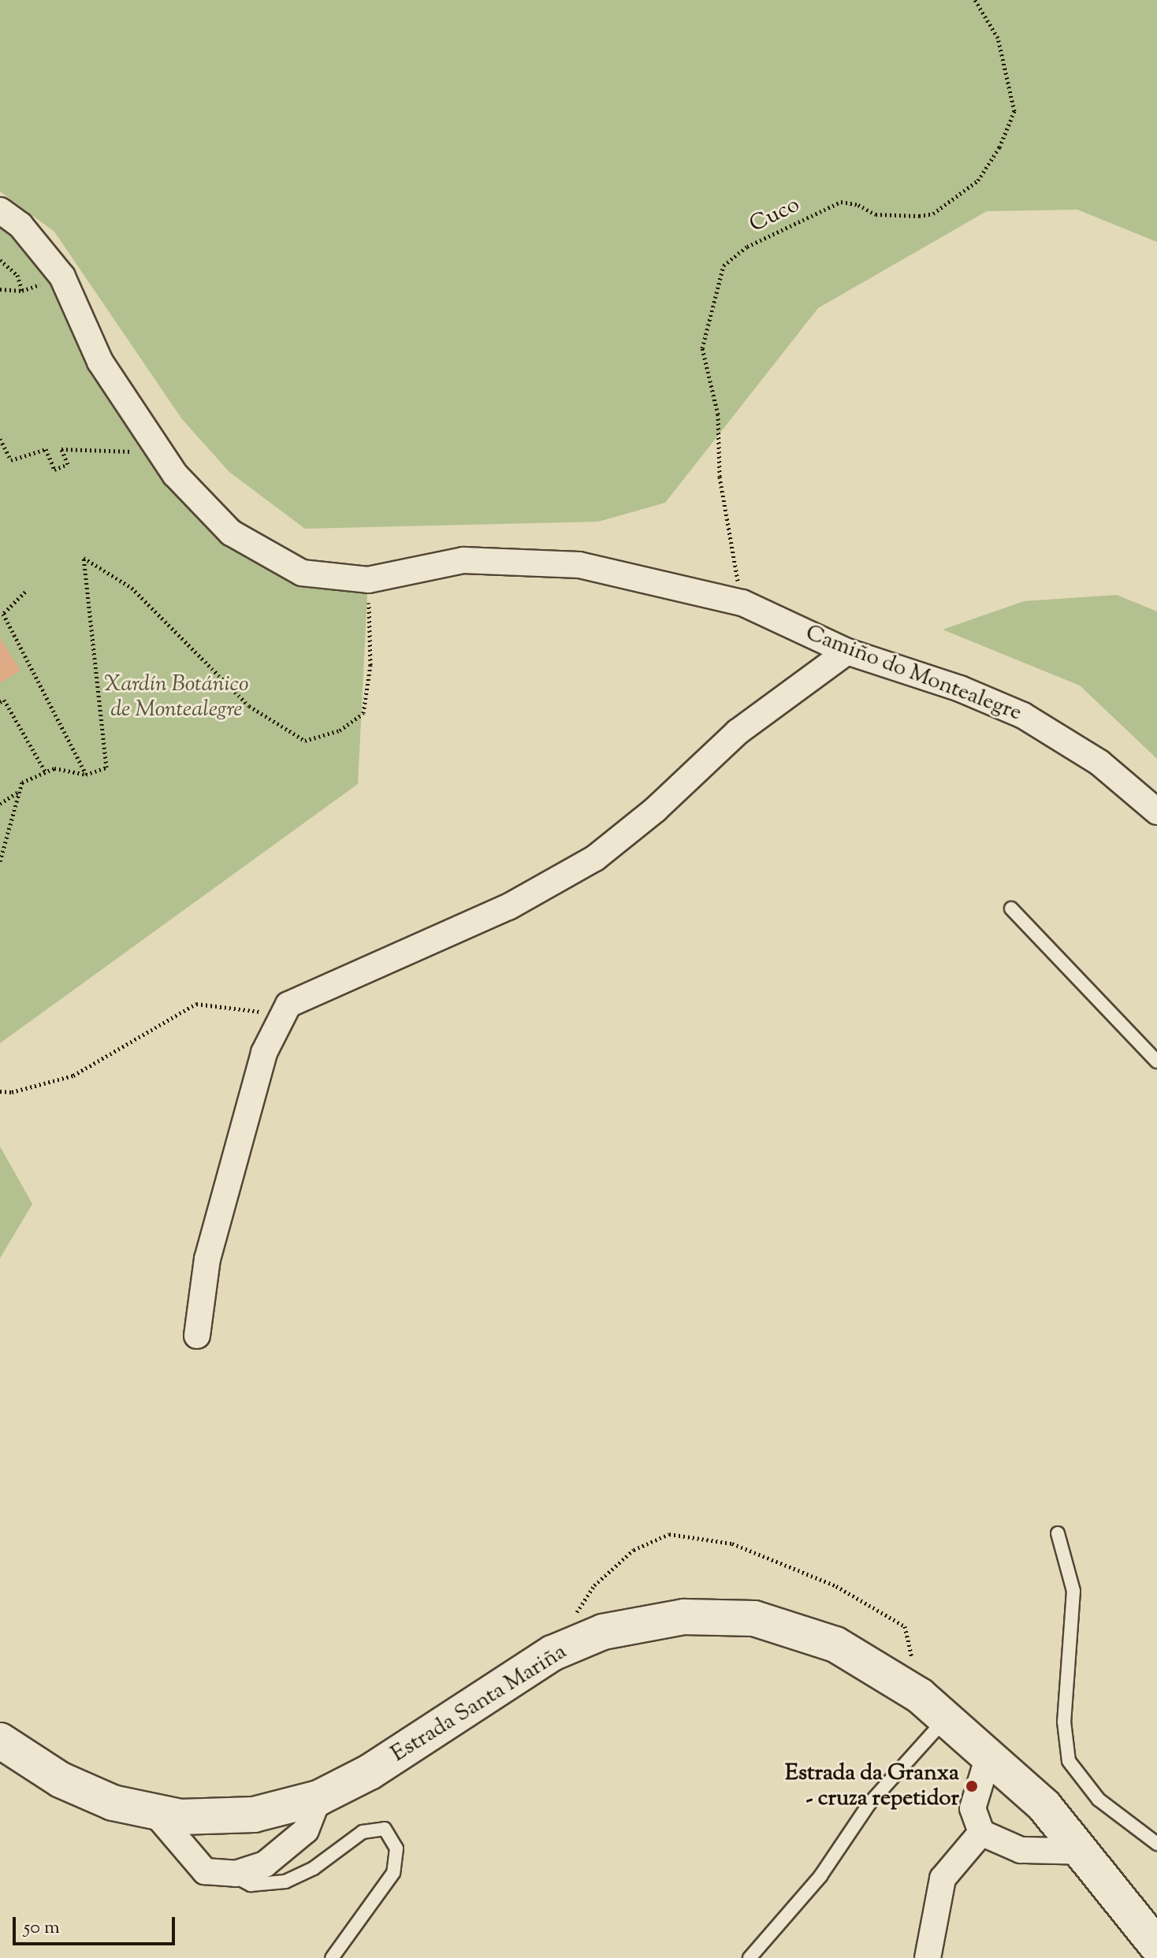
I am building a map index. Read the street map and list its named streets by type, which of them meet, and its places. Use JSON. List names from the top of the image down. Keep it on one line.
{"streets":{"main road":["Estrada Santa Mariña"],"street":["Camiño do Montealegre"],"path":["Cuco"]},"crossings":[["Cuco","Camiño do Montealegre"]],"parks":["Xardín Botánico de Montealegre"],"places":["Estrada da Granxa - cruza repetidor"],"scale_bar":"50 m"}
